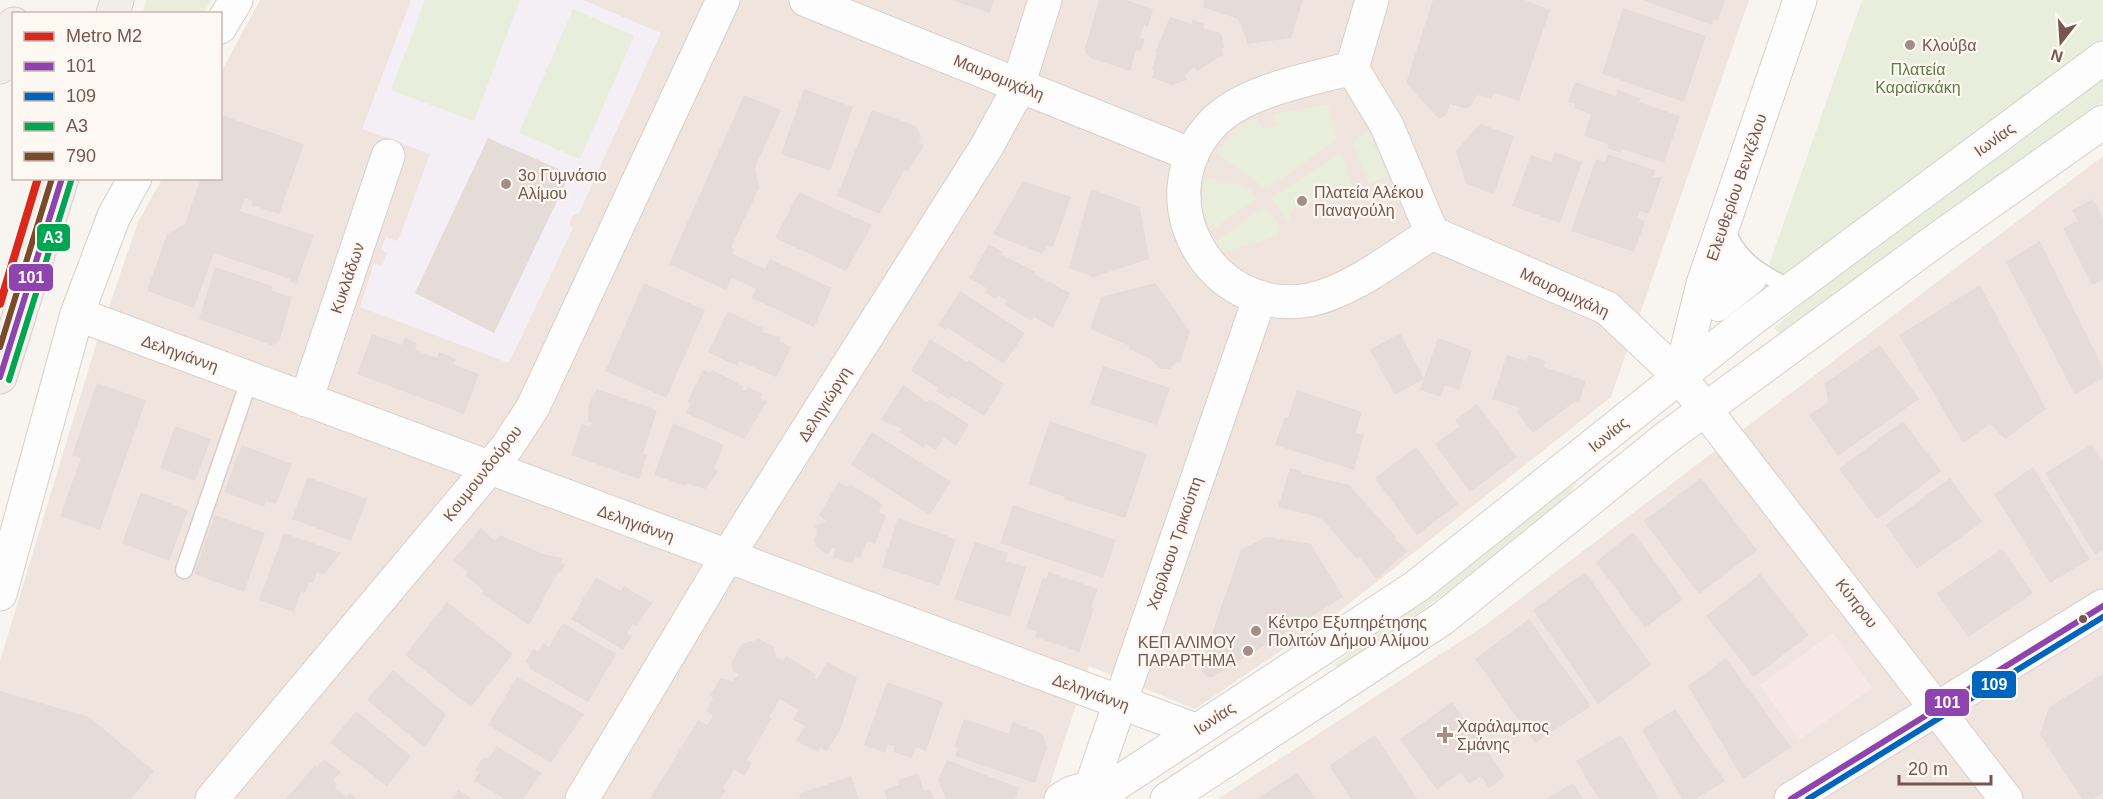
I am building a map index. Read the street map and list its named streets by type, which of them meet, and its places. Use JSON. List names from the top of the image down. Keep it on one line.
{"streets":{"street":["Μαυρομιχάλη","Ιωνίας","Ελευθερίου Βενιζέλου","Κυκλάδων","Δεληγιάννη","Δεληγιώργη","Κουμουνδούρου","Χαρίλαου Τρικούπη","Κύπρου"]},"crossings":[["Μαυρομιχάλη","Ιωνίας"],["Μαυρομιχάλη","Ελευθερίου Βενιζέλου"],["Μαυρομιχάλη","Δεληγιώργη"],["Μαυρομιχάλη","Κύπρου"],["Ιωνίας","Ελευθερίου Βενιζέλου"],["Ιωνίας","Δεληγιάννη"],["Ιωνίας","Χαρίλαου Τρικούπη"],["Κυκλάδων","Δεληγιάννη"],["Δεληγιάννη","Δεληγιώργη"],["Δεληγιάννη","Κουμουνδούρου"],["Δεληγιάννη","Χαρίλαου Τρικούπη"]],"parks":["Πλατεία Καραϊσκάκη"],"places":{"other":["Κλούβα","3ο Γυμνάσιο Αλίμου","Πλατεία Αλέκου Παναγούλη","Κέντρο Εξυπηρέτησης Πολιτών Δήμου Αλίμου","ΚΕΠ ΑΛΙΜΟΥ ΠΑΡΑΡΤΗΜΑ"],"health":["Χαράλαμπος Σμάνης"]},"lines":["metro line Μ2","transit line 101","transit line 790","transit line Α3","transit line 109"],"legend":["Metro Μ2","101","109","Α3","790"],"scale_bar":"20 m","north":"bottom"}
